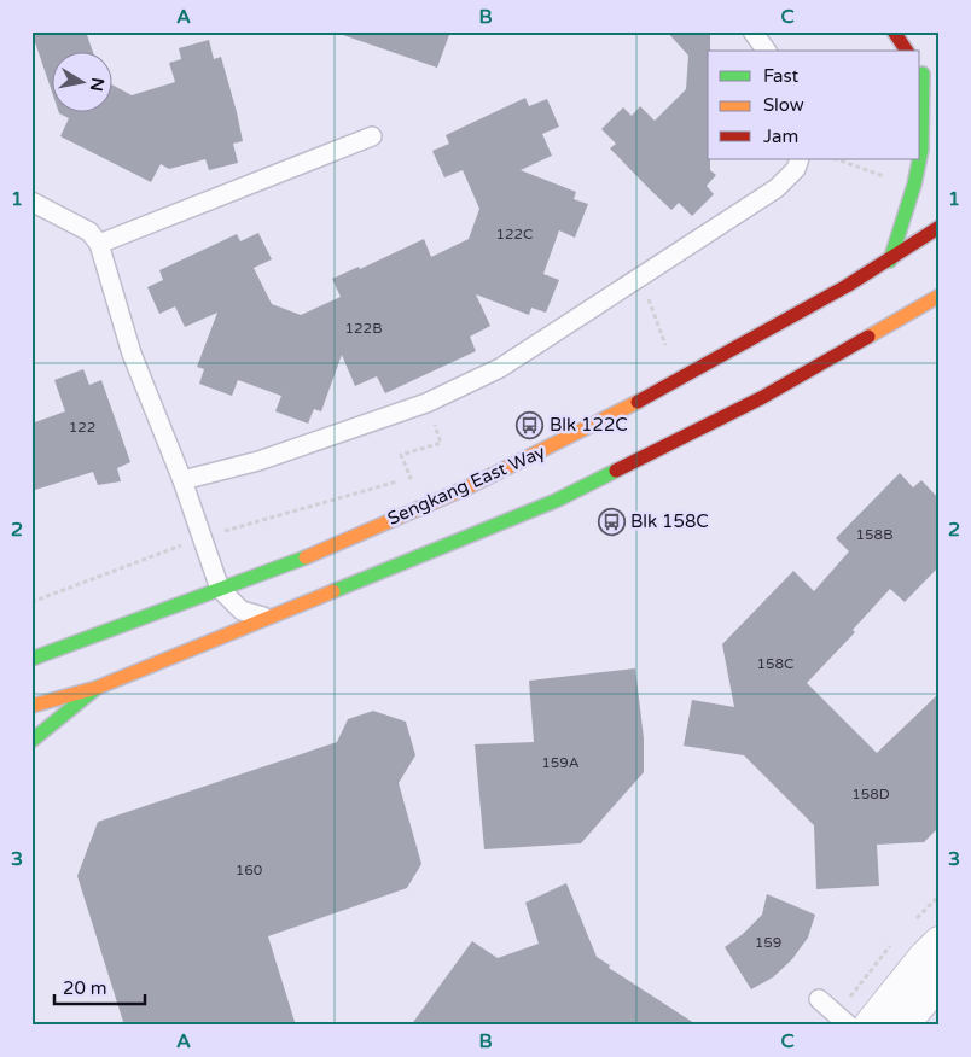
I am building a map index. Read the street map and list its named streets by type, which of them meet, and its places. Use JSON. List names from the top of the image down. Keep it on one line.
{"streets":{"main road":["Sengkang East Way"]},"places":{"bus stop":["Blk 122C","Blk 158C"]},"house_numbers":["122C","122B","122","158B","158C","159A","158D","160","159"],"legend":["Fast","Slow","Jam"],"scale_bar":"20 m","north":"right","grid":{"columns":["A","B","C"],"rows":["1","2","3"]}}
